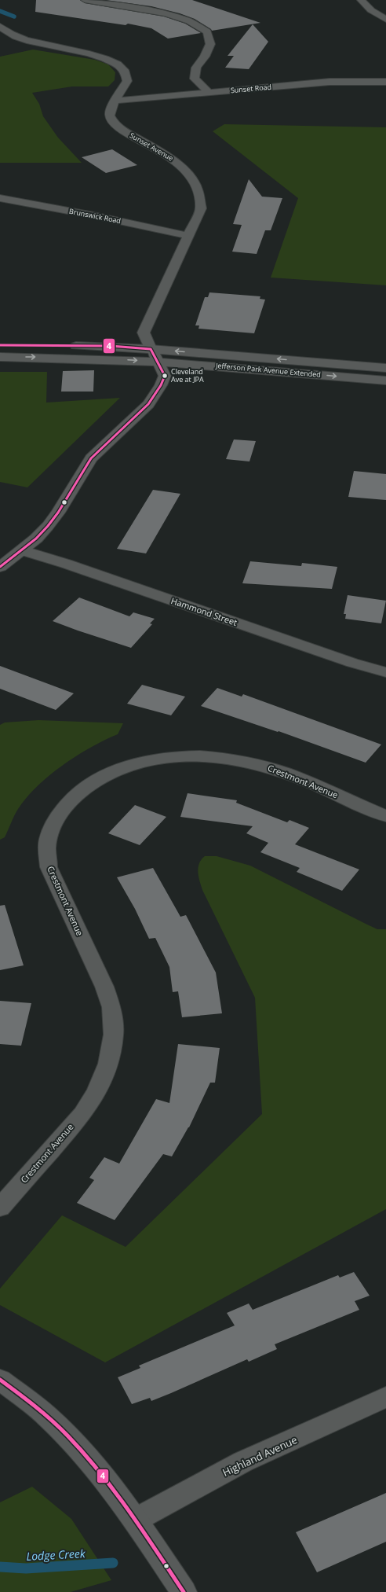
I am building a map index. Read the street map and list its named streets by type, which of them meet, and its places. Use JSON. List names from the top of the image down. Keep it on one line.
{"streets":{"street":["Sunset Road","Sunset Avenue","Brunswick Road","Jefferson Park Avenue Extended","Hammond Street","Crestmont Avenue","Highland Avenue"]},"crossings":[["Sunset Road","Sunset Avenue"],["Sunset Avenue","Brunswick Road"],["Sunset Avenue","Jefferson Park Avenue Extended"],["Sunset Avenue","Hammond Street"]],"water":["Lodge Creek"],"places":["Cleveland Ave at JPA"],"lines":["transit line 4"]}
